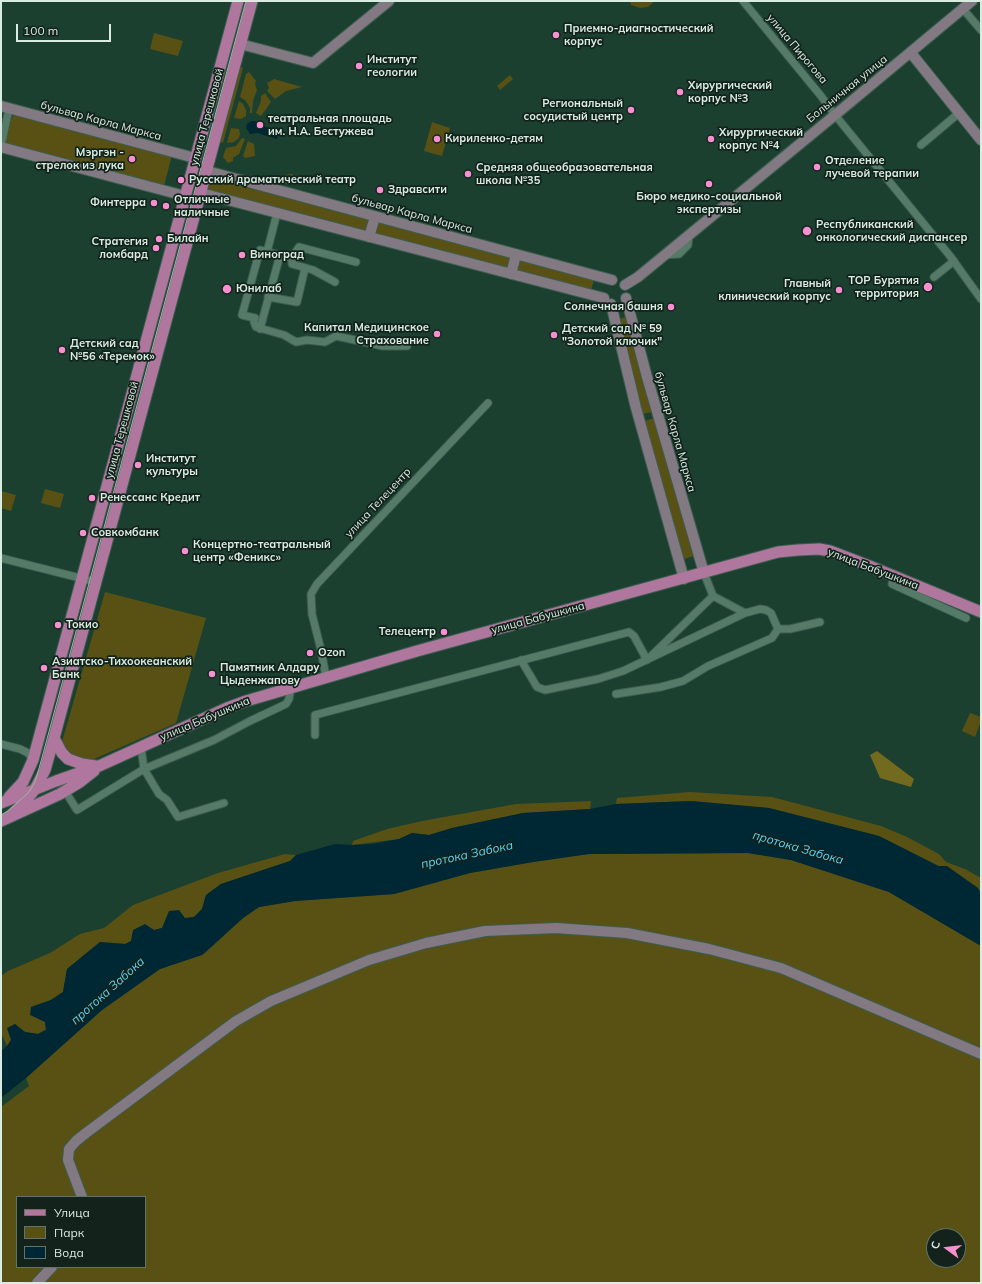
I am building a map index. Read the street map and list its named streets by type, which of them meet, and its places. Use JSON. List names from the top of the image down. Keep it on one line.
{"streets":{"main road":["улица Терешковой","улица Бабушкина"],"street":["улица Пирогова","Больничная улица","бульвар Карла Маркса","улица Телецентр"]},"crossings":[["улица Пирогова","Больничная улица"],["Больничная улица","бульвар Карла Маркса"],["улица Терешковой","бульвар Карла Маркса"],["улица Терешковой","улица Бабушкина"],["бульвар Карла Маркса","улица Бабушкина"],["улица Телецентр","улица Бабушкина"]],"water":["протока Забока"],"places":["Приемно-диагностический корпус","Институт геологии","Хирургический корпус №3","Региональный сосудистый центр","театральная площадь им. Н.А. Бестужева","Кириленко-детям","Хирургический корпус №4","Мэргэн - стрелок из лука","Отделение лучевой терапии","Средняя общеобразовательная школа №35","Русский драматический театр","Бюро медико-социальной экспертизы","Здравсити","Финтерра","Отличные наличные","Республиканский онкологический диспансер","Билайн","Стратегия ломбард","Виноград","ТОР Бурятия территория","Юнилаб","Главный клинический корпус","Солнечная башня","Капитал Медицинское Страхование","Детский сад № 59 \"Золотой ключик\"","Детский сад №56 «Теремок»","Институт культуры","Ренессанс Кредит","Совкомбанк","Концертно-театральный центр «Феникс»","Токио","Телецентр","Ozon","Азиатско-Тихоокеанский Банк","Памятник Алдару Цыденжапову"],"legend":["Улица","Парк","Вода"],"scale_bar":"100 m","north":"left"}
